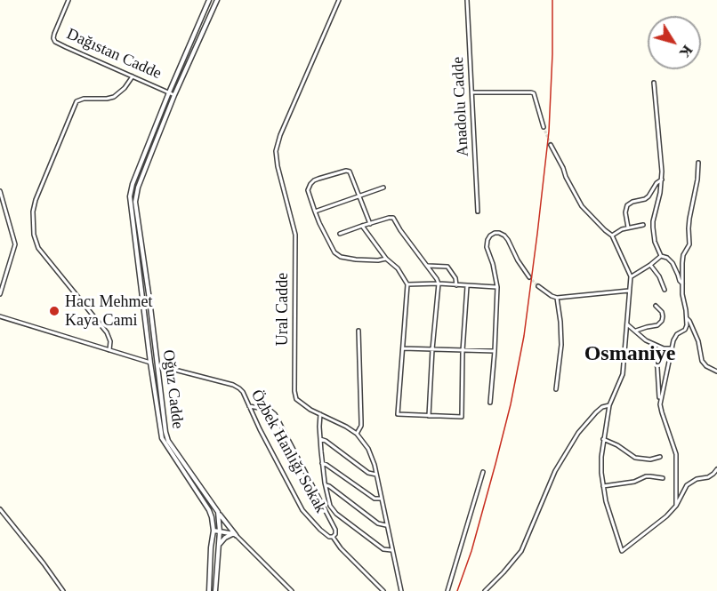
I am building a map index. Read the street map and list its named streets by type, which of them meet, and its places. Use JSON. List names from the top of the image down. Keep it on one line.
{"streets":{"street":["Dağıstan Cadde","Anadolu Cadde","Ural Cadde","Oğuz Cadde","Özbek Hanlığı Sokak"]},"crossings":[["Dağıstan Cadde","Oğuz Cadde"],["Oğuz Cadde","Özbek Hanlığı Sokak"]],"districts":["Osmaniye"],"places":["Hacı Mehmet Kaya Cami"],"north":"bottom right"}
